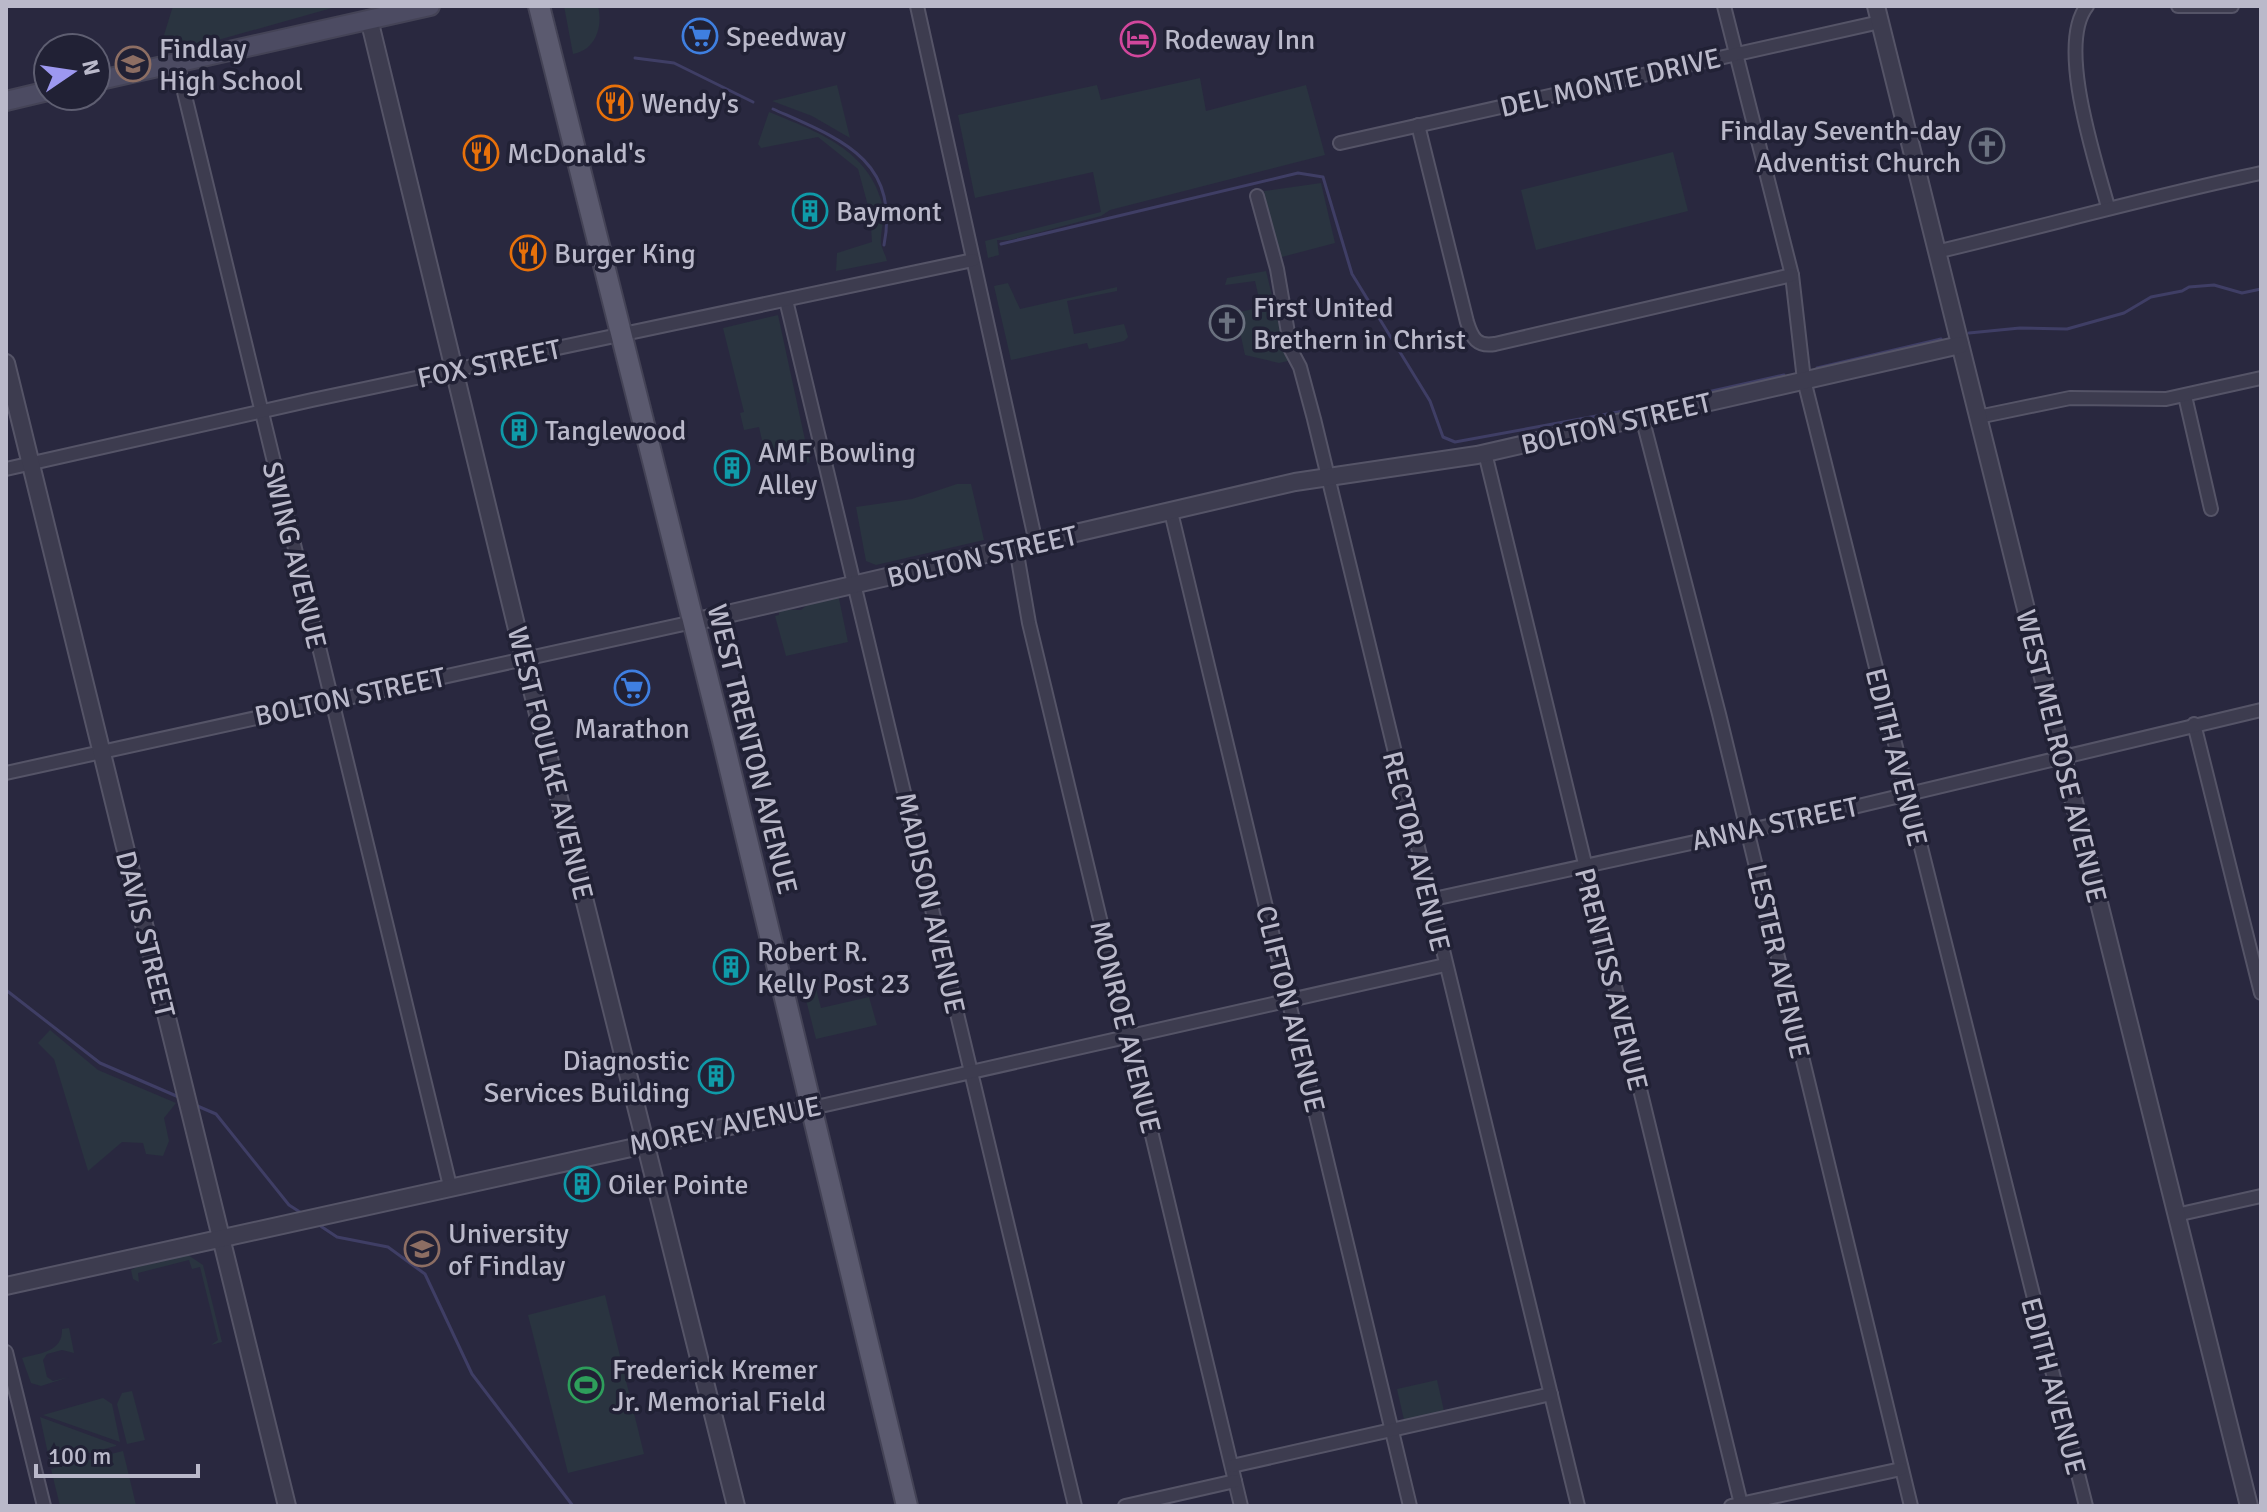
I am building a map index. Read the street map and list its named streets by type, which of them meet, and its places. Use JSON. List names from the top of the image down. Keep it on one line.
{"streets":{"main road":["WEST TRENTON AVENUE"],"street":["DEL MONTE DRIVE","FOX STREET","BOLTON STREET","SWING AVENUE","WEST MELROSE AVENUE","EDITH AVENUE","WEST FOULKE AVENUE","ANNA STREET","RECTOR AVENUE","MADISON AVENUE","DAVIS STREET","LESTER AVENUE","PRENTISS AVENUE","CLIFTON AVENUE","MONROE AVENUE","MOREY AVENUE"]},"crossings":[["DEL MONTE DRIVE","WEST MELROSE AVENUE"],["DEL MONTE DRIVE","EDITH AVENUE"],["FOX STREET","SWING AVENUE"],["FOX STREET","WEST TRENTON AVENUE"],["FOX STREET","WEST FOULKE AVENUE"],["FOX STREET","MADISON AVENUE"],["FOX STREET","DAVIS STREET"],["BOLTON STREET","SWING AVENUE"],["BOLTON STREET","WEST TRENTON AVENUE"],["BOLTON STREET","WEST MELROSE AVENUE"],["BOLTON STREET","EDITH AVENUE"],["BOLTON STREET","WEST FOULKE AVENUE"],["BOLTON STREET","RECTOR AVENUE"],["BOLTON STREET","MADISON AVENUE"],["BOLTON STREET","DAVIS STREET"],["BOLTON STREET","LESTER AVENUE"],["BOLTON STREET","PRENTISS AVENUE"],["BOLTON STREET","CLIFTON AVENUE"],["BOLTON STREET","MONROE AVENUE"],["SWING AVENUE","MOREY AVENUE"],["WEST TRENTON AVENUE","MOREY AVENUE"],["WEST MELROSE AVENUE","ANNA STREET"],["EDITH AVENUE","ANNA STREET"],["WEST FOULKE AVENUE","MOREY AVENUE"],["ANNA STREET","RECTOR AVENUE"],["ANNA STREET","LESTER AVENUE"],["ANNA STREET","PRENTISS AVENUE"],["RECTOR AVENUE","MOREY AVENUE"],["MADISON AVENUE","MOREY AVENUE"],["DAVIS STREET","MOREY AVENUE"],["CLIFTON AVENUE","MOREY AVENUE"],["MONROE AVENUE","MOREY AVENUE"]],"places":{"supermarket":["Speedway","Marathon"],"hotel":["Rodeway Inn"],"school or university":["Findlay High School","University of Findlay"],"restaurant":["Wendy's","McDonald's","Burger King"],"church":["Findlay Seventh-day Adventist Church","First United Brethern in Christ"],"building":["Baymont","Tanglewood","AMF Bowling Alley","Robert R. Kelly Post 23","Diagnostic Services Building","Oiler Pointe"],"sports":["Frederick Kremer Jr. Memorial Field"]},"scale_bar":"100 m","north":"right"}
